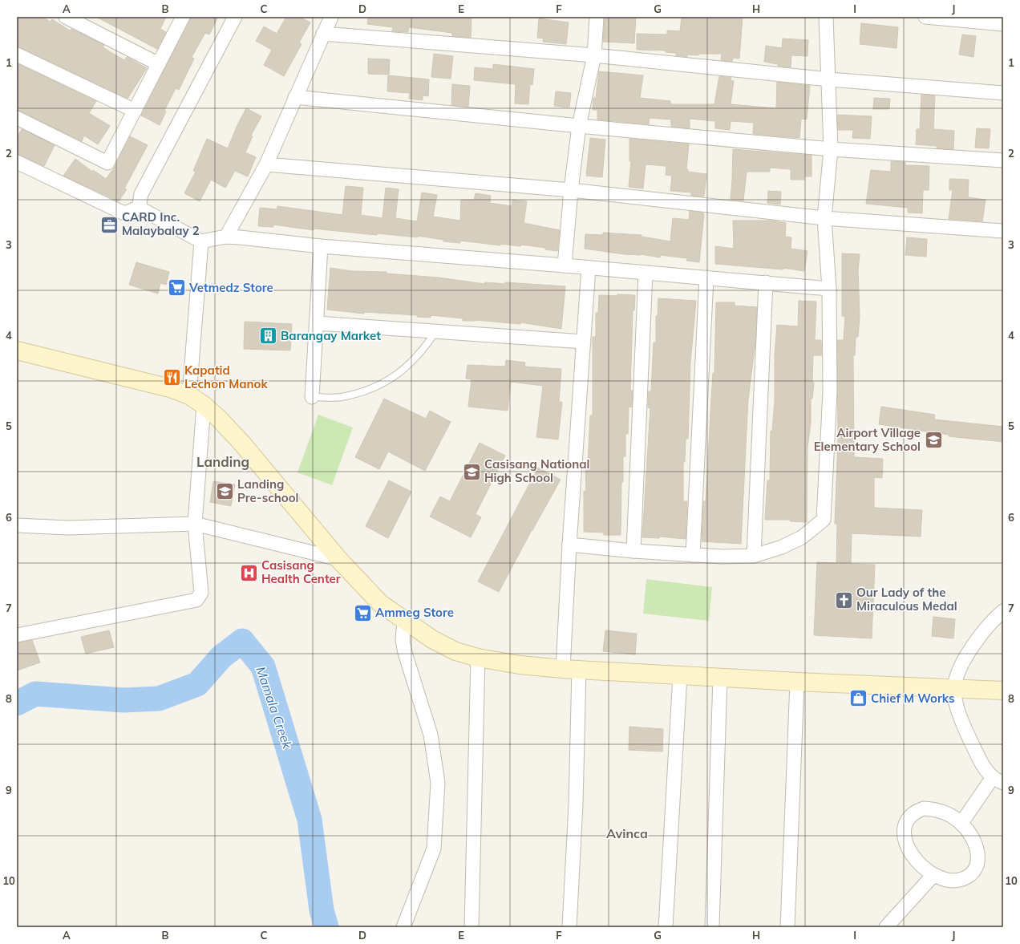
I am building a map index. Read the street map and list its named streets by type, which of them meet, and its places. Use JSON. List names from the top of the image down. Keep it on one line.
{"districts":["Landing","Avinca"],"water":["Mamala Creek"],"places":{"office":["CARD Inc. Malaybalay 2"],"supermarket":["Vetmedz Store","Ammeg Store"],"building":["Barangay Market"],"restaurant":["Kapatid Lechon Manok"],"school or university":["Airport Village Elementary School","Casisang National High School","Landing Pre-school"],"hospital":["Casisang Health Center"],"church":["Our Lady of the Miraculous Medal"],"shop":["Chief M Works"]},"grid":{"columns":["A","B","C","D","E","F","G","H","I","J"],"rows":["1","2","3","4","5","6","7","8","9","10"]}}
